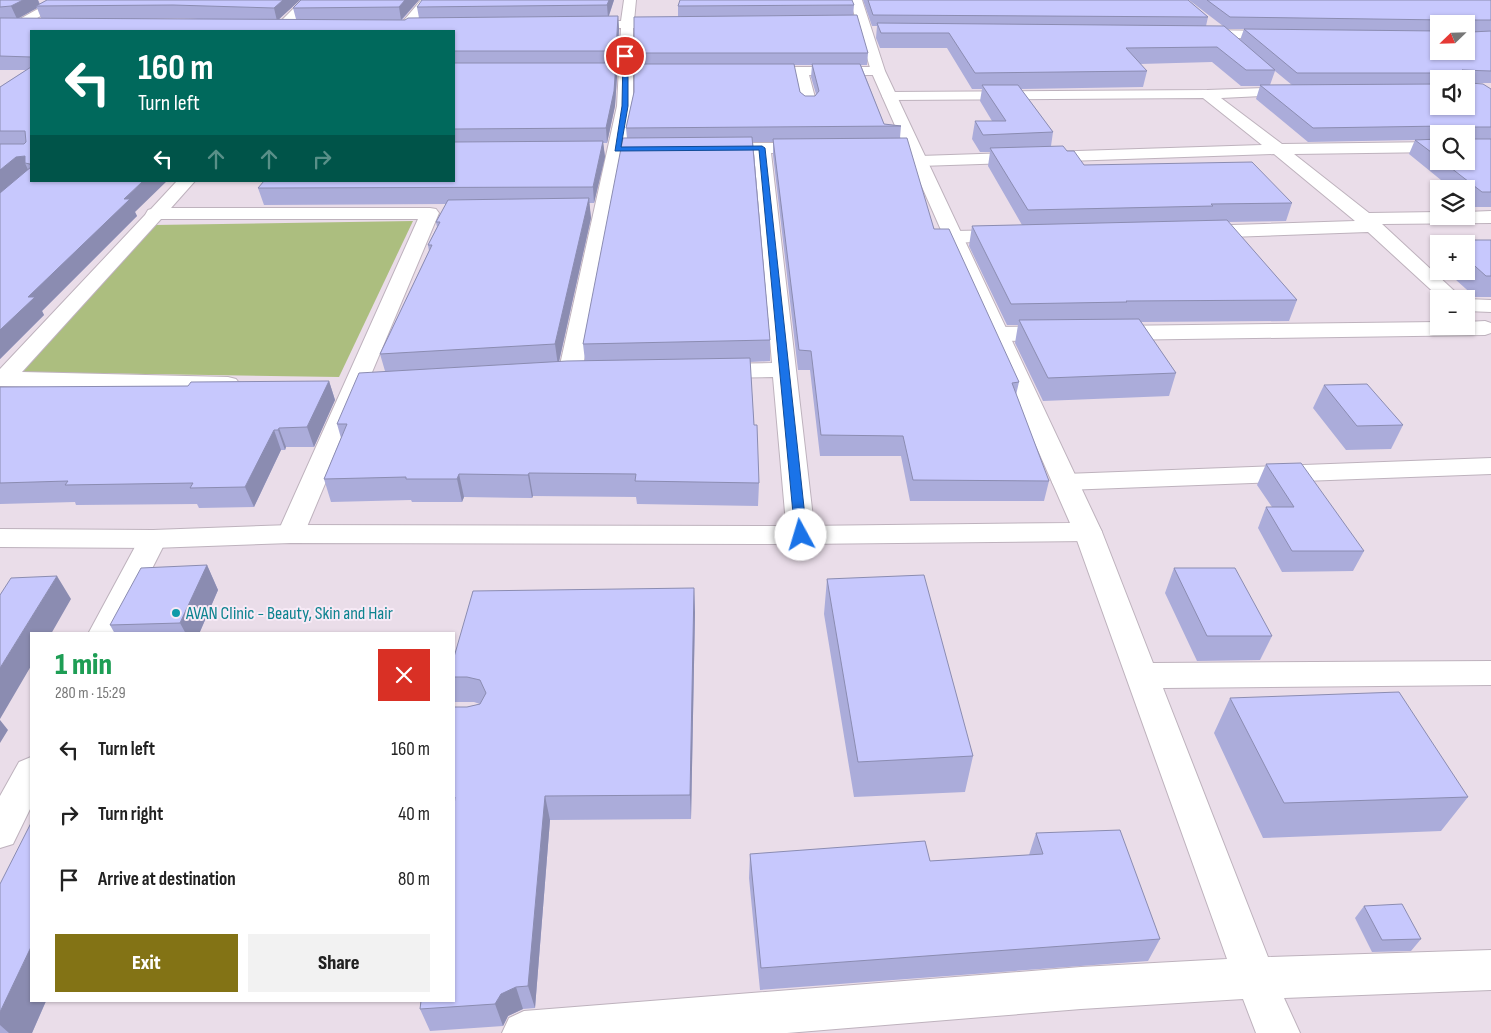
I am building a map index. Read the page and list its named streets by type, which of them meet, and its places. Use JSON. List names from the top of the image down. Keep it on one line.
{"places":["AVAN Clinic - Beauty, Skin and Hair"],"north":"bottom left","page":{"map_buttons":["+","−"],"turn":["160 m","Turn left"],"heading":["1 min","280 m · 15:29"],"list":[{"name":"Turn left","value":"160 m"},{"name":"Turn right","value":"40 m"},{"name":"Arrive at destination","value":"80 m"}],"buttons":["Exit","Share"]}}
